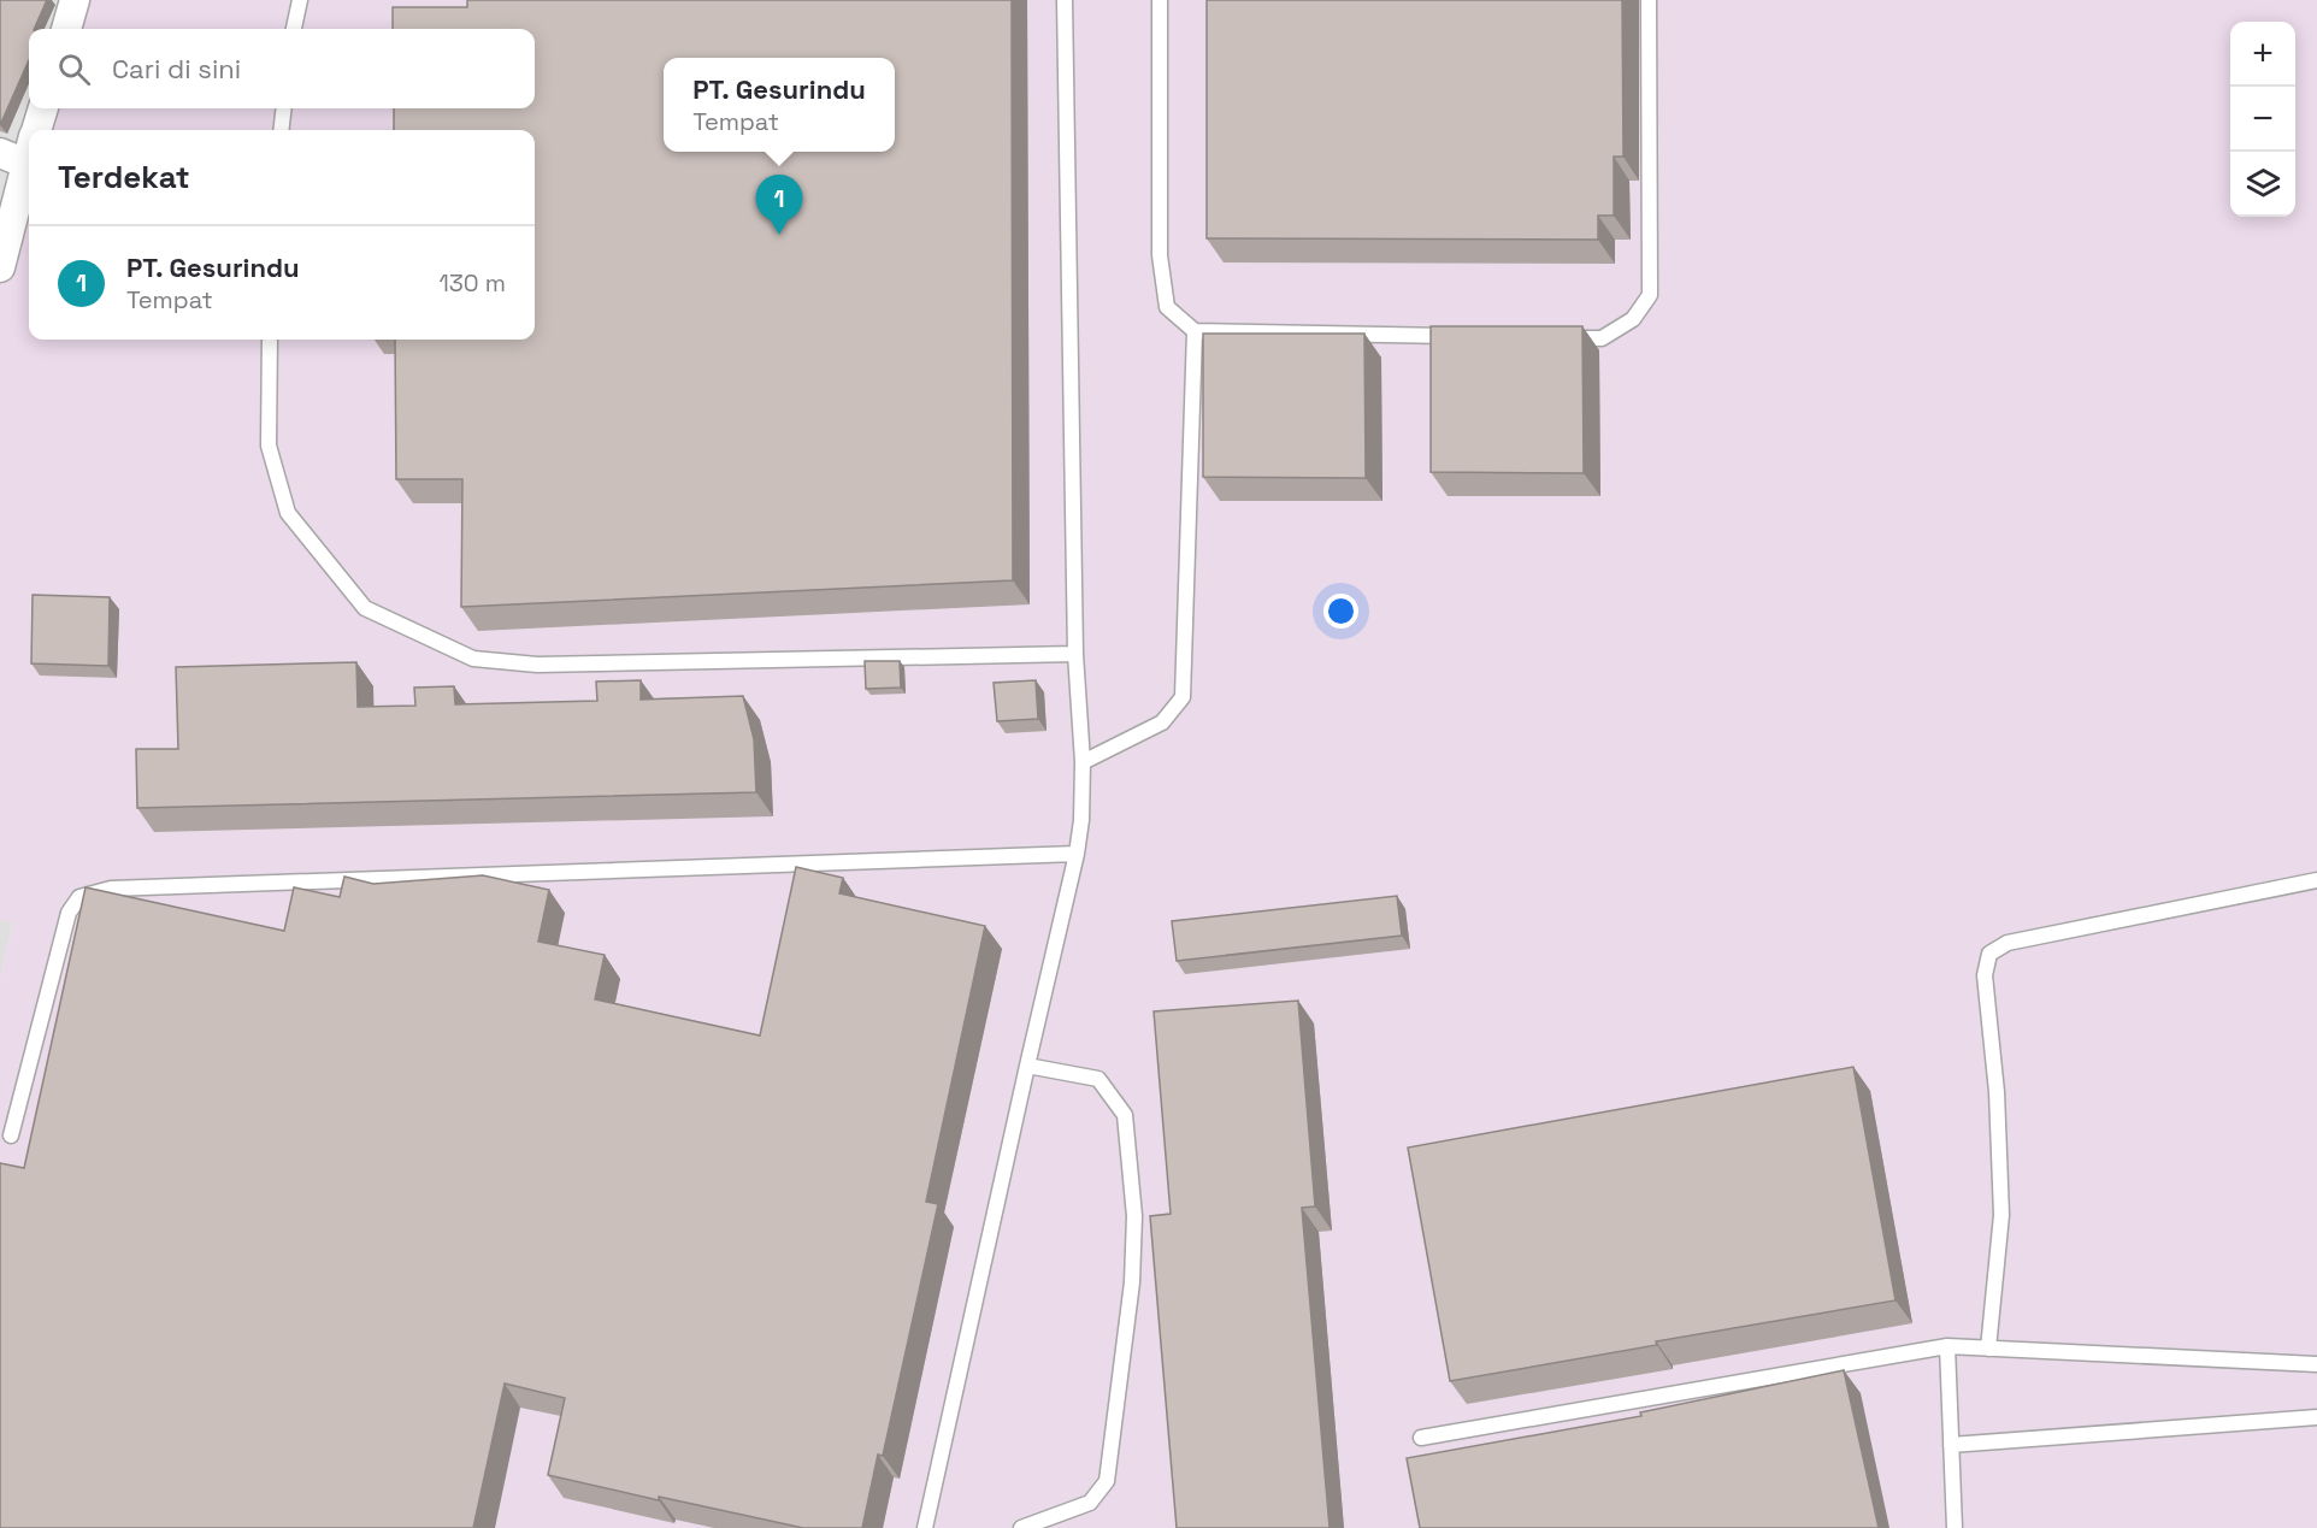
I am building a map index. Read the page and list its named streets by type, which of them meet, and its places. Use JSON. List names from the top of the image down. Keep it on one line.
{"page":{"map_buttons":["+","−"],"search":"Cari di sini","popup":["PT. Gesurindu","Tempat"],"heading":"Terdekat","pins":"1","list":[{"mark":"1","name":"PT. Gesurindu","note":"Tempat","value":"130 m"}]}}
